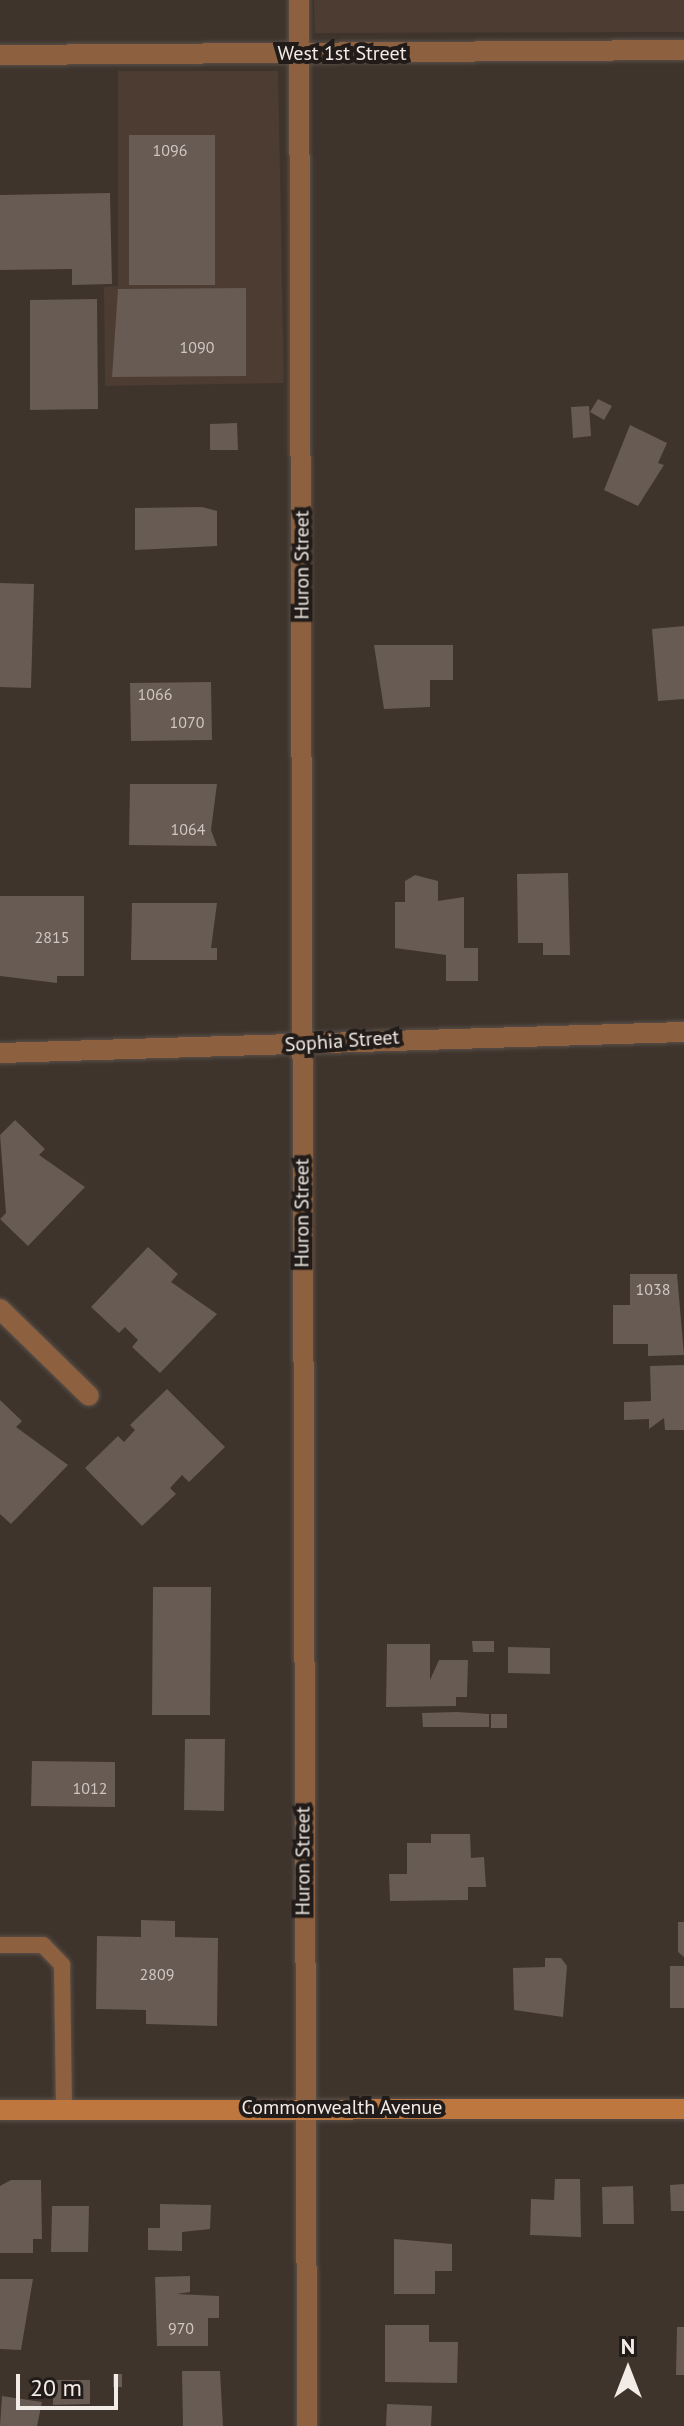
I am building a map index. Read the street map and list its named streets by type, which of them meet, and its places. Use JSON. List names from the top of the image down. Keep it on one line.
{"streets":{"main road":["Commonwealth Avenue"],"street":["West 1st Street","Huron Street","Sophia Street"]},"crossings":[["West 1st Street","Huron Street"],["Huron Street","Sophia Street"],["Huron Street","Commonwealth Avenue"]],"house_numbers":["1096","1090","1066","1070","1064","2815","1038","1012","2809","970"],"scale_bar":"20 m","north":"top"}
